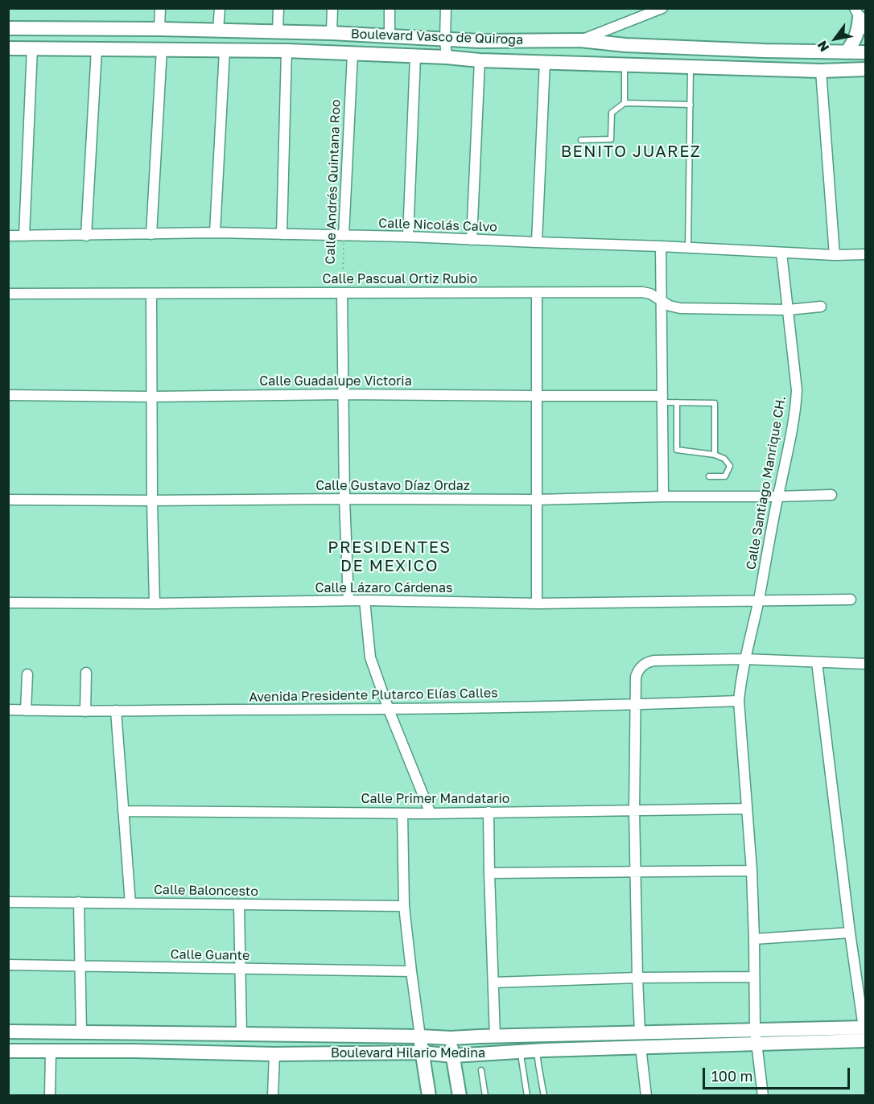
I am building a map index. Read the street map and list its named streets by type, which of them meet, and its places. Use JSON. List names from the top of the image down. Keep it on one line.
{"streets":{"street":["Boulevard Vasco de Quiroga","Calle Andrés Quintana Roo","Calle Nicolás Calvo","Calle Pascual Ortiz Rubio","Calle Guadalupe Victoria","Calle Santiago Manrique CH.","Calle Gustavo Díaz Ordaz","Calle Lázaro Cárdenas","Avenida Presidente Plutarco Elías Calles","Calle Primer Mandatario","Calle Baloncesto","Calle Guante","Boulevard Hilario Medina"]},"crossings":[["Boulevard Vasco de Quiroga","Calle Andrés Quintana Roo"],["Calle Andrés Quintana Roo","Calle Nicolás Calvo"],["Calle Andrés Quintana Roo","Calle Pascual Ortiz Rubio"],["Calle Nicolás Calvo","Calle Santiago Manrique CH."],["Calle Pascual Ortiz Rubio","Calle Santiago Manrique CH."],["Calle Santiago Manrique CH.","Calle Gustavo Díaz Ordaz"],["Calle Santiago Manrique CH.","Calle Lázaro Cárdenas"],["Calle Santiago Manrique CH.","Avenida Presidente Plutarco Elías Calles"],["Calle Santiago Manrique CH.","Calle Primer Mandatario"],["Calle Santiago Manrique CH.","Boulevard Hilario Medina"]],"districts":["BENITO JUAREZ","PRESIDENTES DE MEXICO"],"scale_bar":"100 m","north":"bottom left"}
